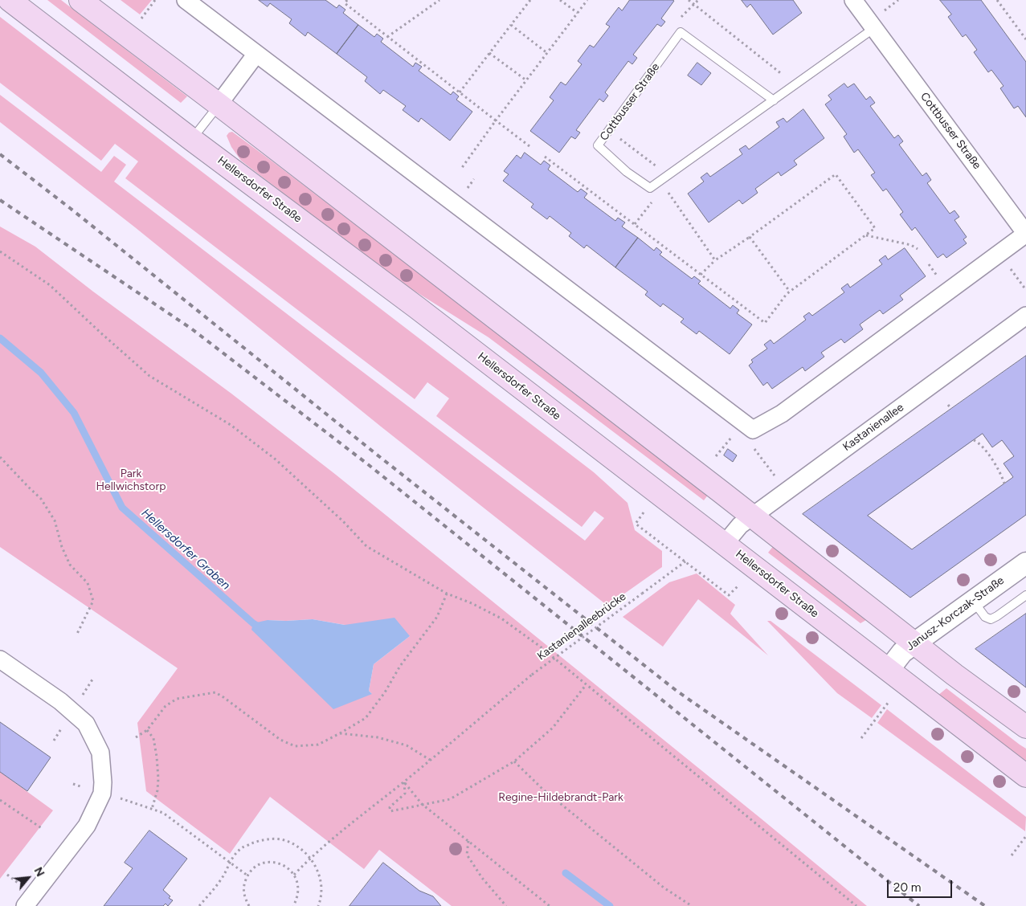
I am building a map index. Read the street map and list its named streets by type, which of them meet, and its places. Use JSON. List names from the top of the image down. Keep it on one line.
{"streets":{"main road":["Hellersdorfer Straße"],"street":["Cottbusser Straße","Kastanienallee","Janusz-Korczak-Straße"],"path":["Kastanienalleebrücke"]},"crossings":[["Hellersdorfer Straße","Kastanienallee"],["Hellersdorfer Straße","Janusz-Korczak-Straße"]],"water":["Hellersdorfer Graben"],"parks":["Park Hellwichstorp","Regine-Hildebrandt-Park"],"scale_bar":"20 m","north":"top right"}
